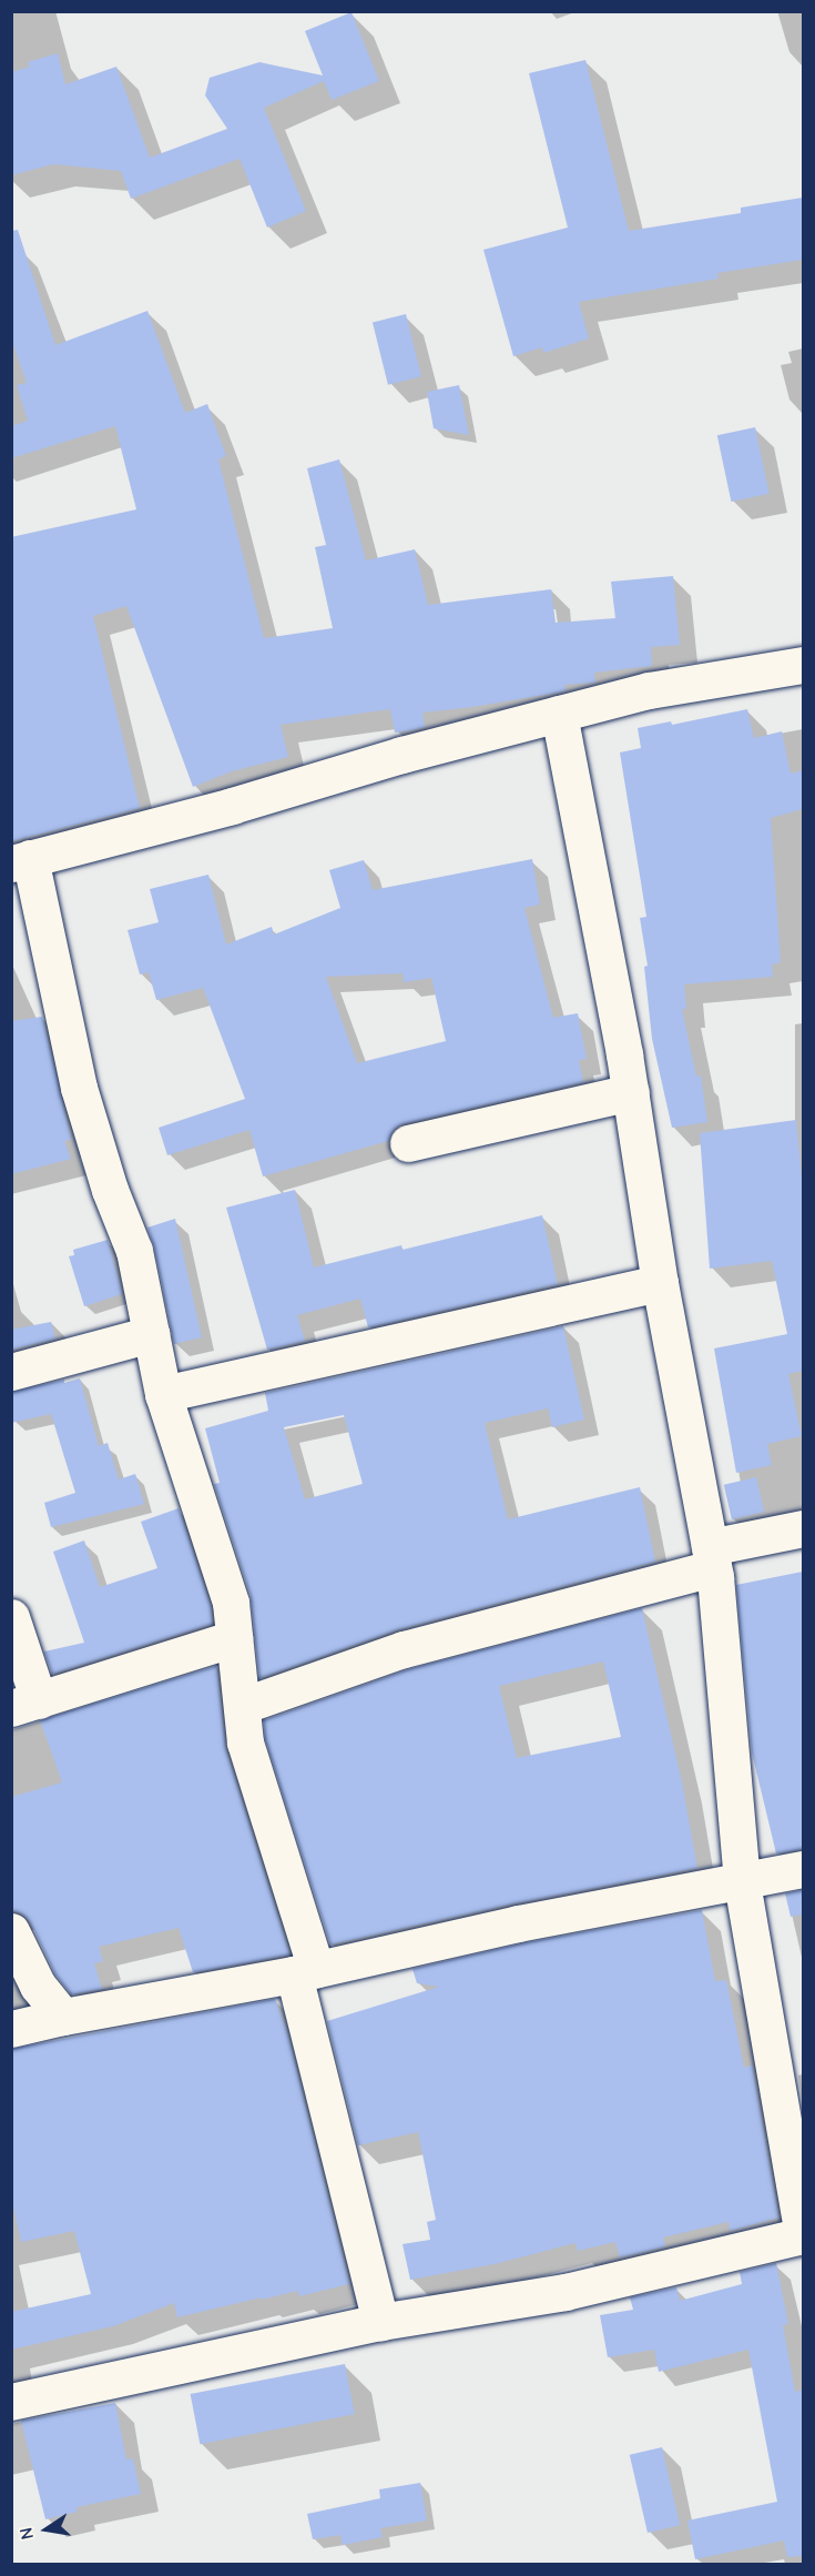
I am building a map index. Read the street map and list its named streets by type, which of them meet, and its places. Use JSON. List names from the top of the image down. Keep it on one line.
{"north":"left"}
